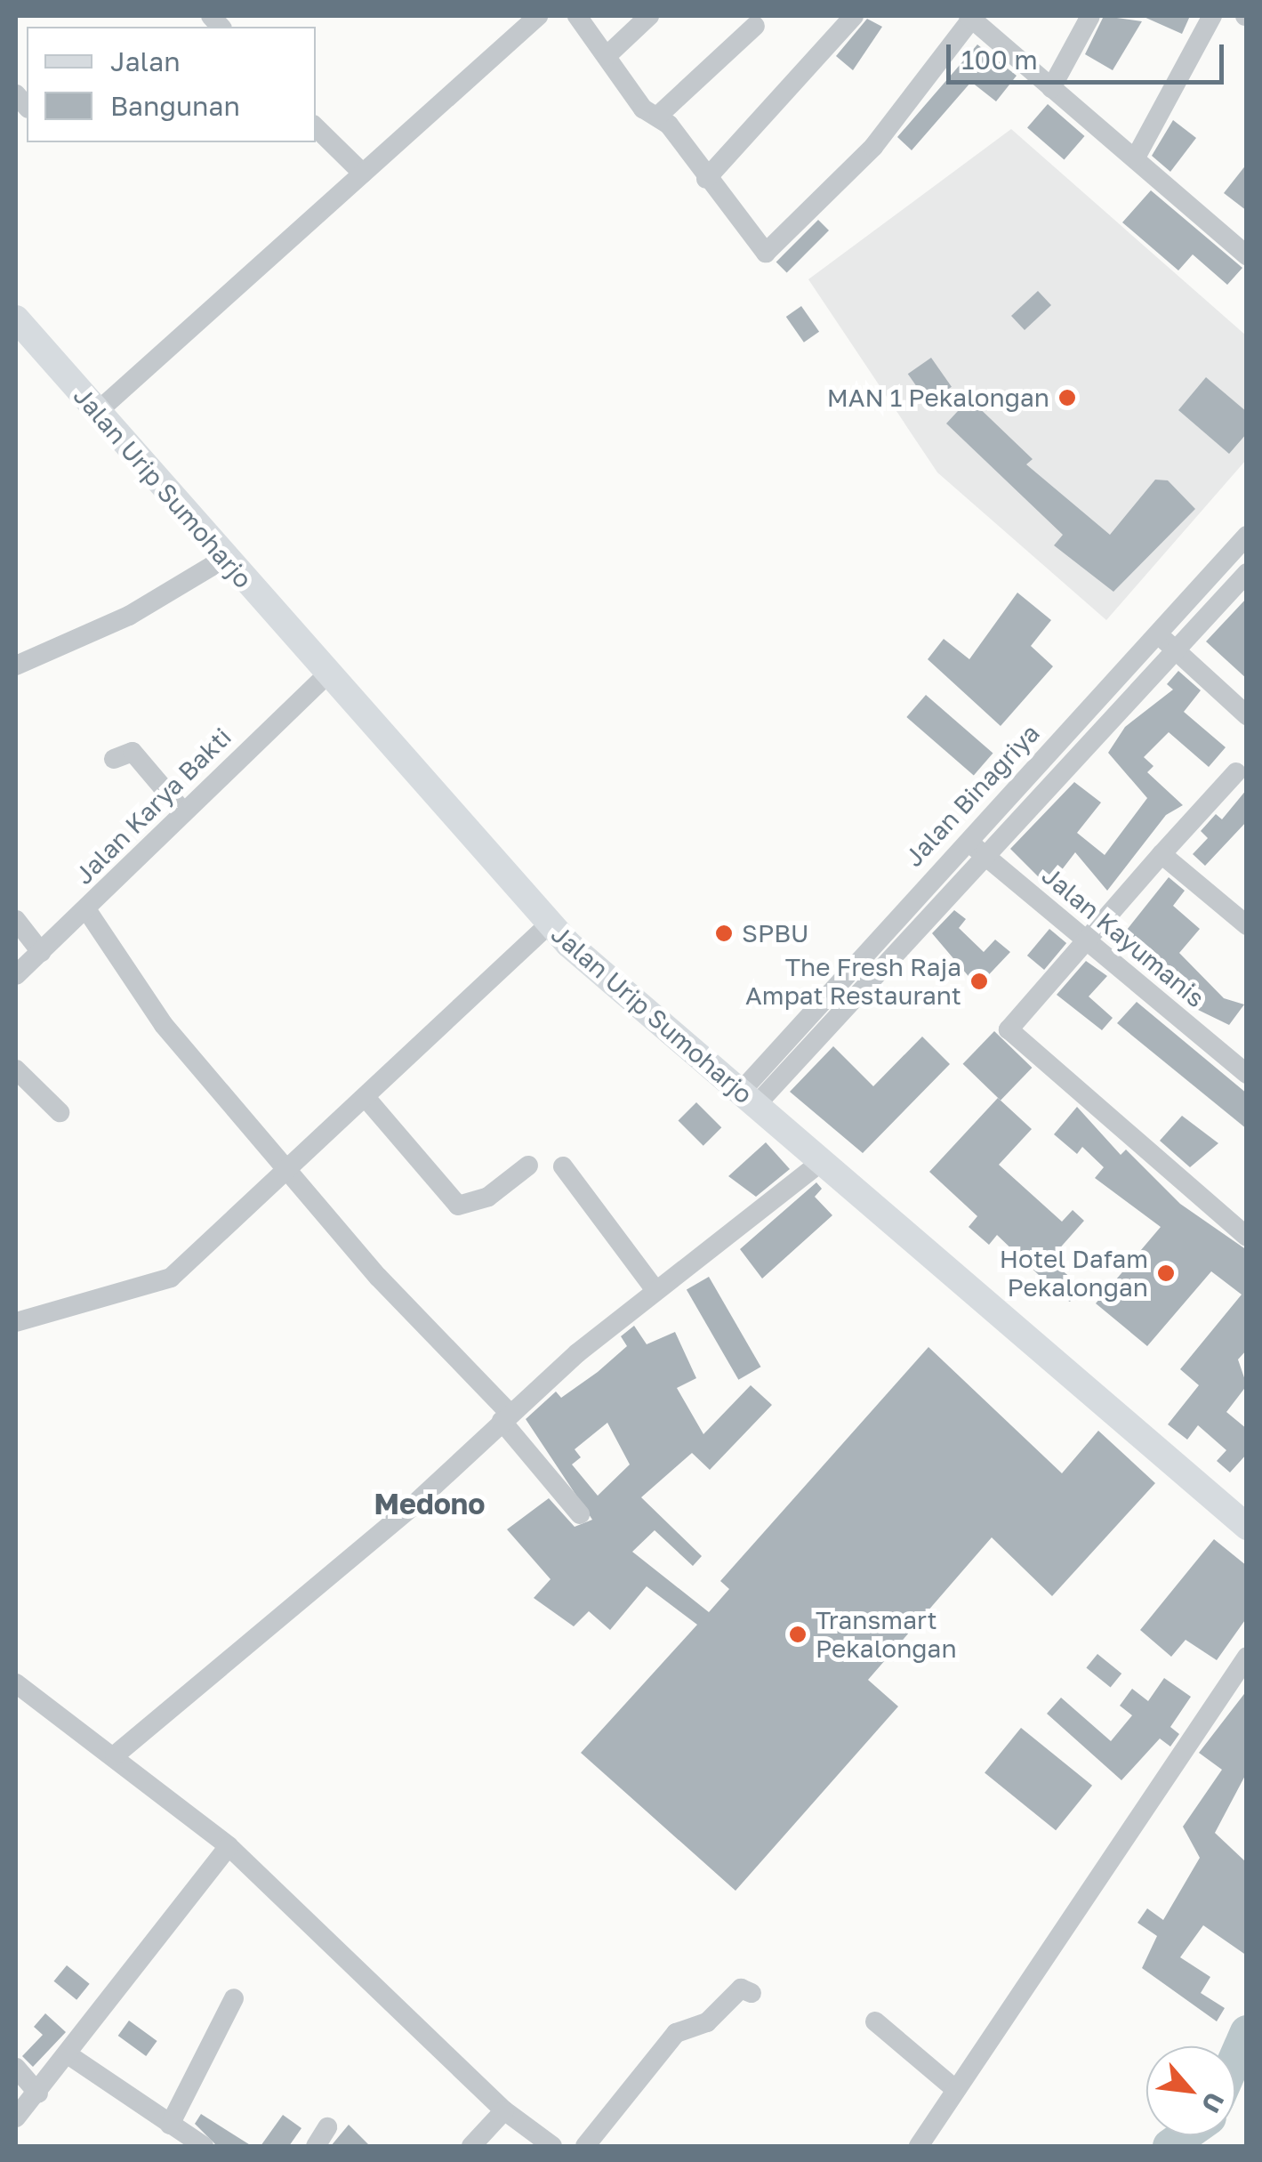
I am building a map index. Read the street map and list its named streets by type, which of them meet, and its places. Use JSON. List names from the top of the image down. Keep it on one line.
{"streets":{"main road":["Jalan Urip Sumoharjo"],"street":["Jalan Binagriya","Jalan Karya Bakti","Jalan Kayumanis"]},"crossings":[["Jalan Urip Sumoharjo","Jalan Binagriya"],["Jalan Urip Sumoharjo","Jalan Karya Bakti"],["Jalan Binagriya","Jalan Kayumanis"]],"districts":["Medono"],"places":["MAN 1 Pekalongan","SPBU","The Fresh Raja Ampat Restaurant","Hotel Dafam Pekalongan","Transmart Pekalongan"],"legend":["Jalan","Bangunan"],"scale_bar":"100 m","north":"bottom right"}
